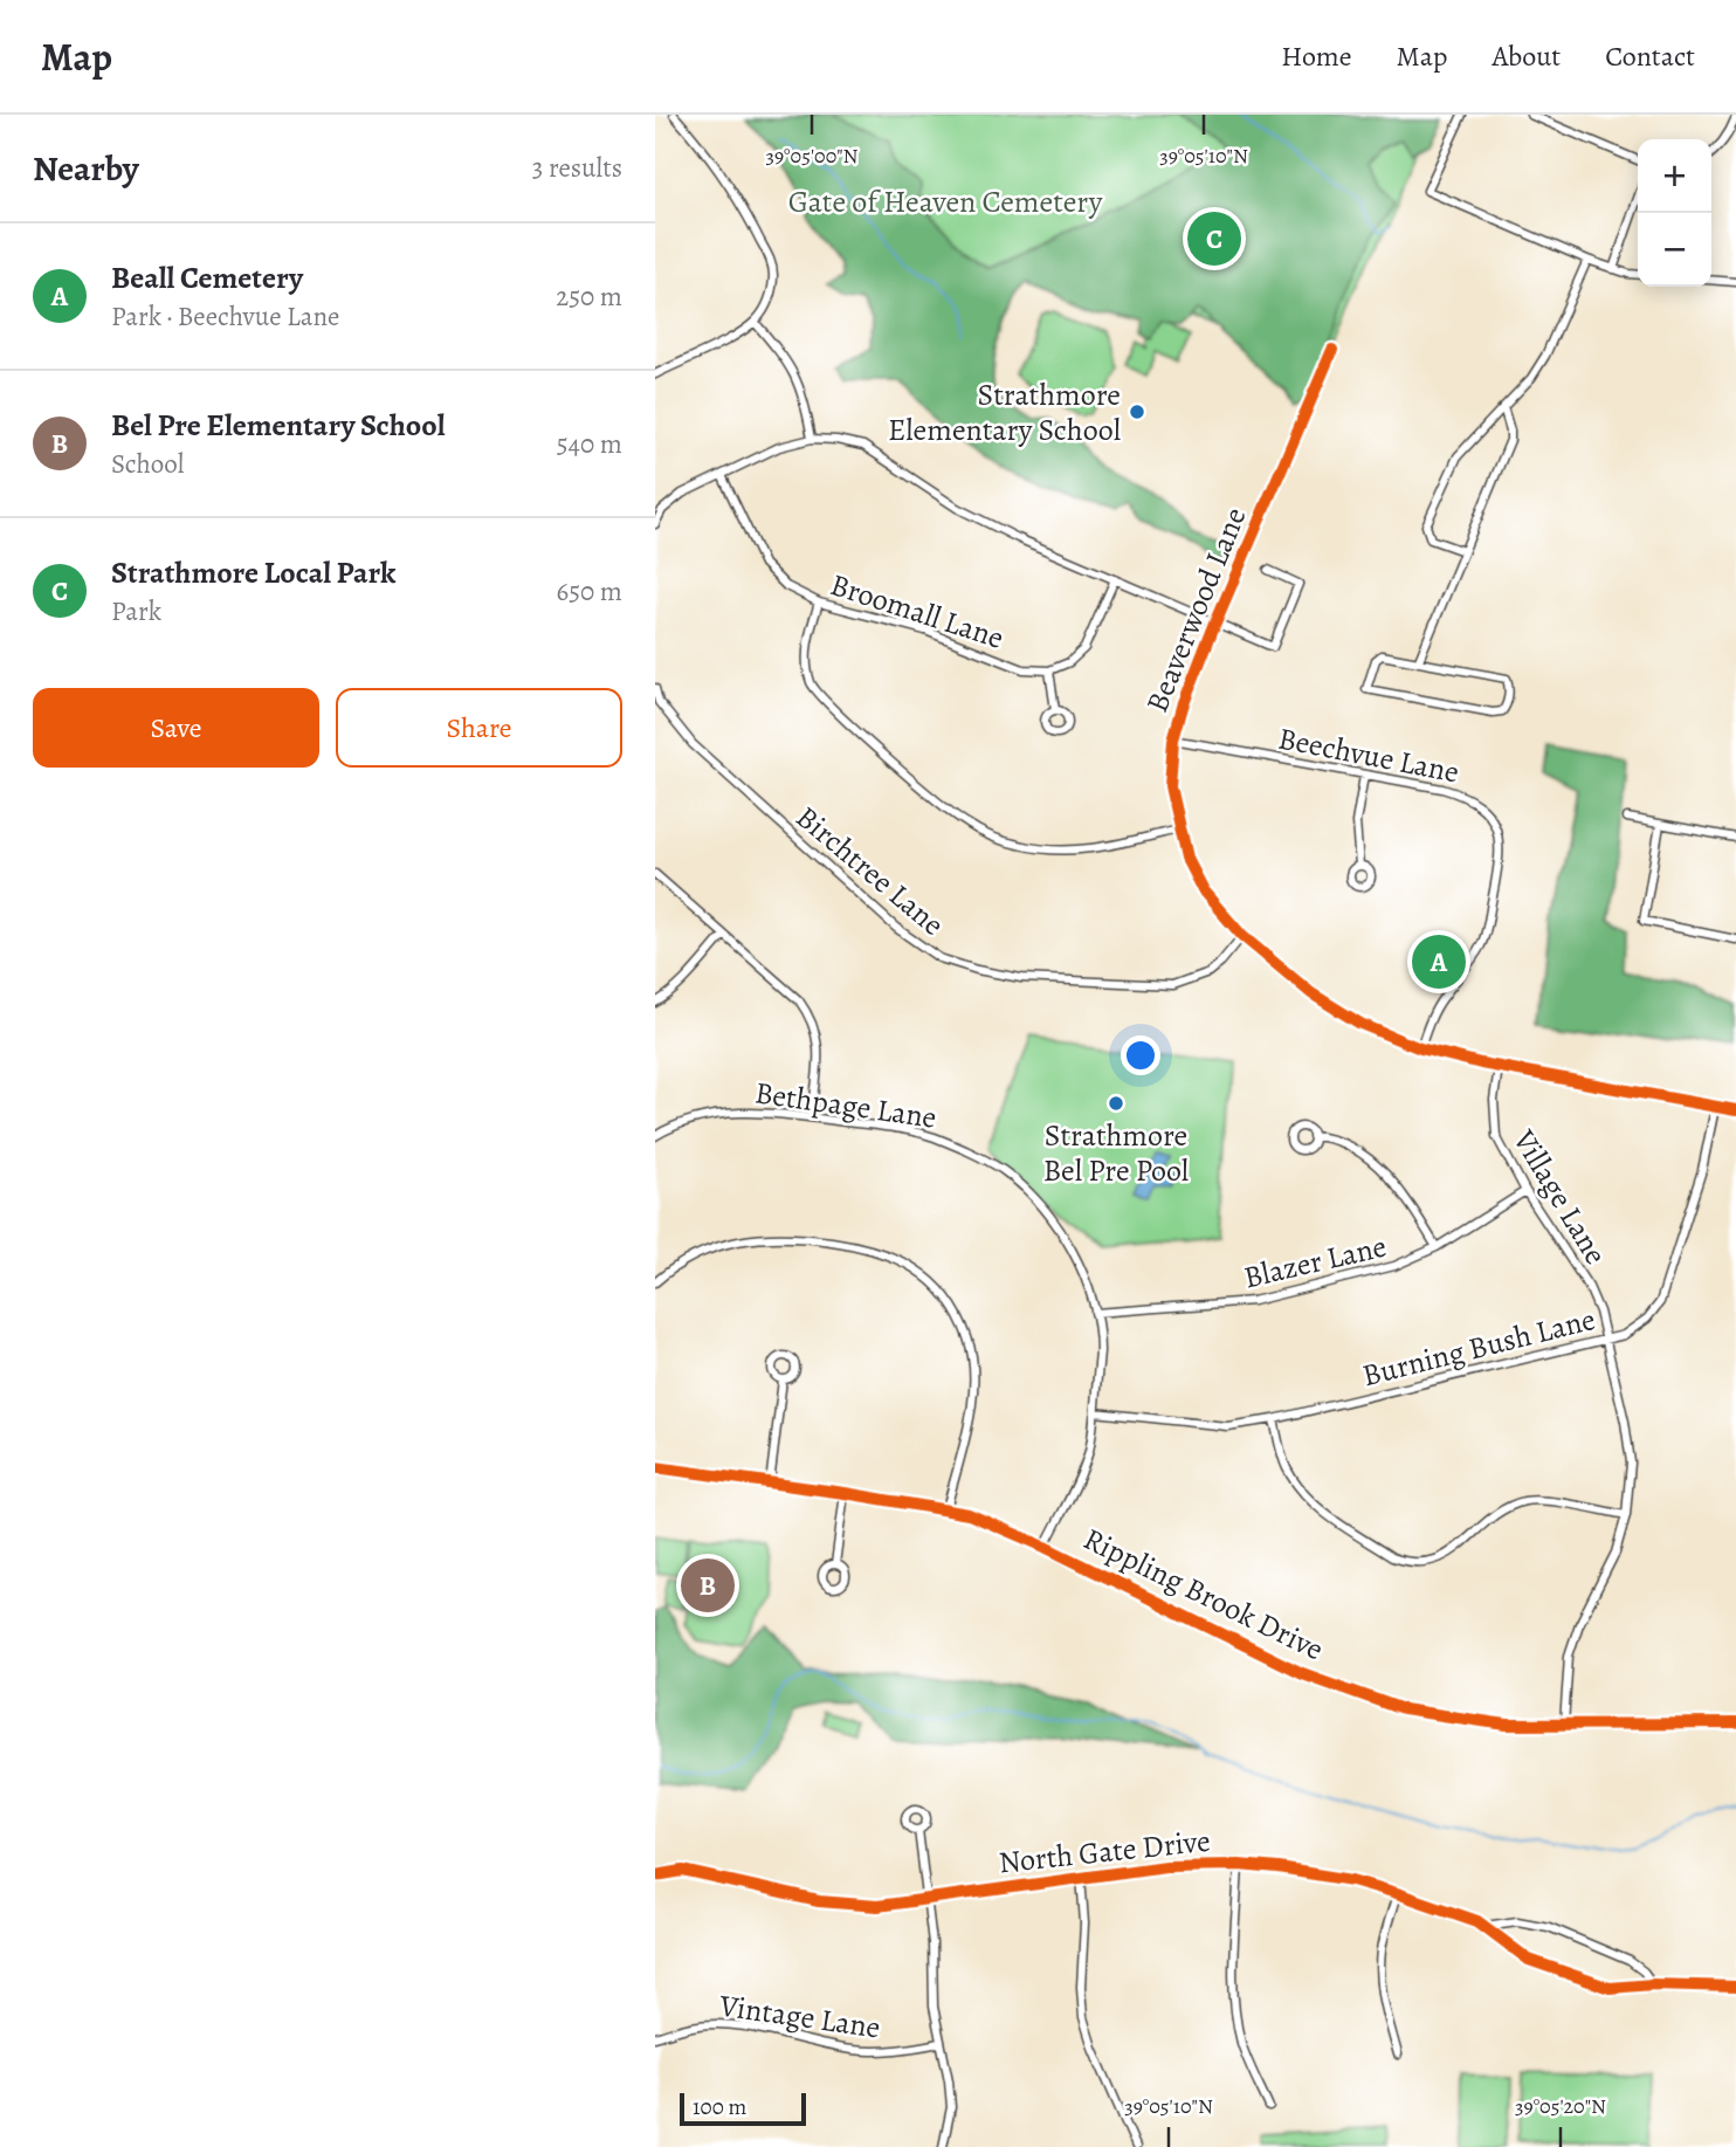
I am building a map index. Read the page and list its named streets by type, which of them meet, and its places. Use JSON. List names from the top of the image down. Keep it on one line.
{"streets":{"street":["Beaverwood Lane","Broomall Lane","Beechvue Lane","Birchtree Lane","Bethpage Lane","Village Lane","Blazer Lane","Burning Bush Lane","Rippling Brook Drive","North Gate Drive","Vintage Lane"]},"crossings":[["Beaverwood Lane","Beechvue Lane"],["Beaverwood Lane","Birchtree Lane"],["Beaverwood Lane","Village Lane"],["Beaverwood Lane","Burning Bush Lane"],["Bethpage Lane","Blazer Lane"],["Bethpage Lane","Burning Bush Lane"],["Bethpage Lane","Rippling Brook Drive"],["Village Lane","Blazer Lane"],["Village Lane","Burning Bush Lane"],["Village Lane","Rippling Brook Drive"]],"parks":["Gate of Heaven Cemetery"],"places":["Strathmore Elementary School","Strathmore Bel Pre Pool"],"scale_bar":"100 m","page":{"header":"Map","nav":["Home","Map","About","Contact"],"heading":["Nearby","3 results"],"map_buttons":["+","−"],"pins":["C","A","B"],"list":[{"mark":"A","name":"Beall Cemetery","note":"Park · Beechvue Lane","value":"250 m"},{"mark":"B","name":"Bel Pre Elementary School","note":"School","value":"540 m"},{"mark":"C","name":"Strathmore Local Park","note":"Park","value":"650 m"}],"buttons":["Save","Share"],"scale":"100 m"},"coordinates":["39°05'00\"N","39°05'10\"N","39°05'20\"N"]}
